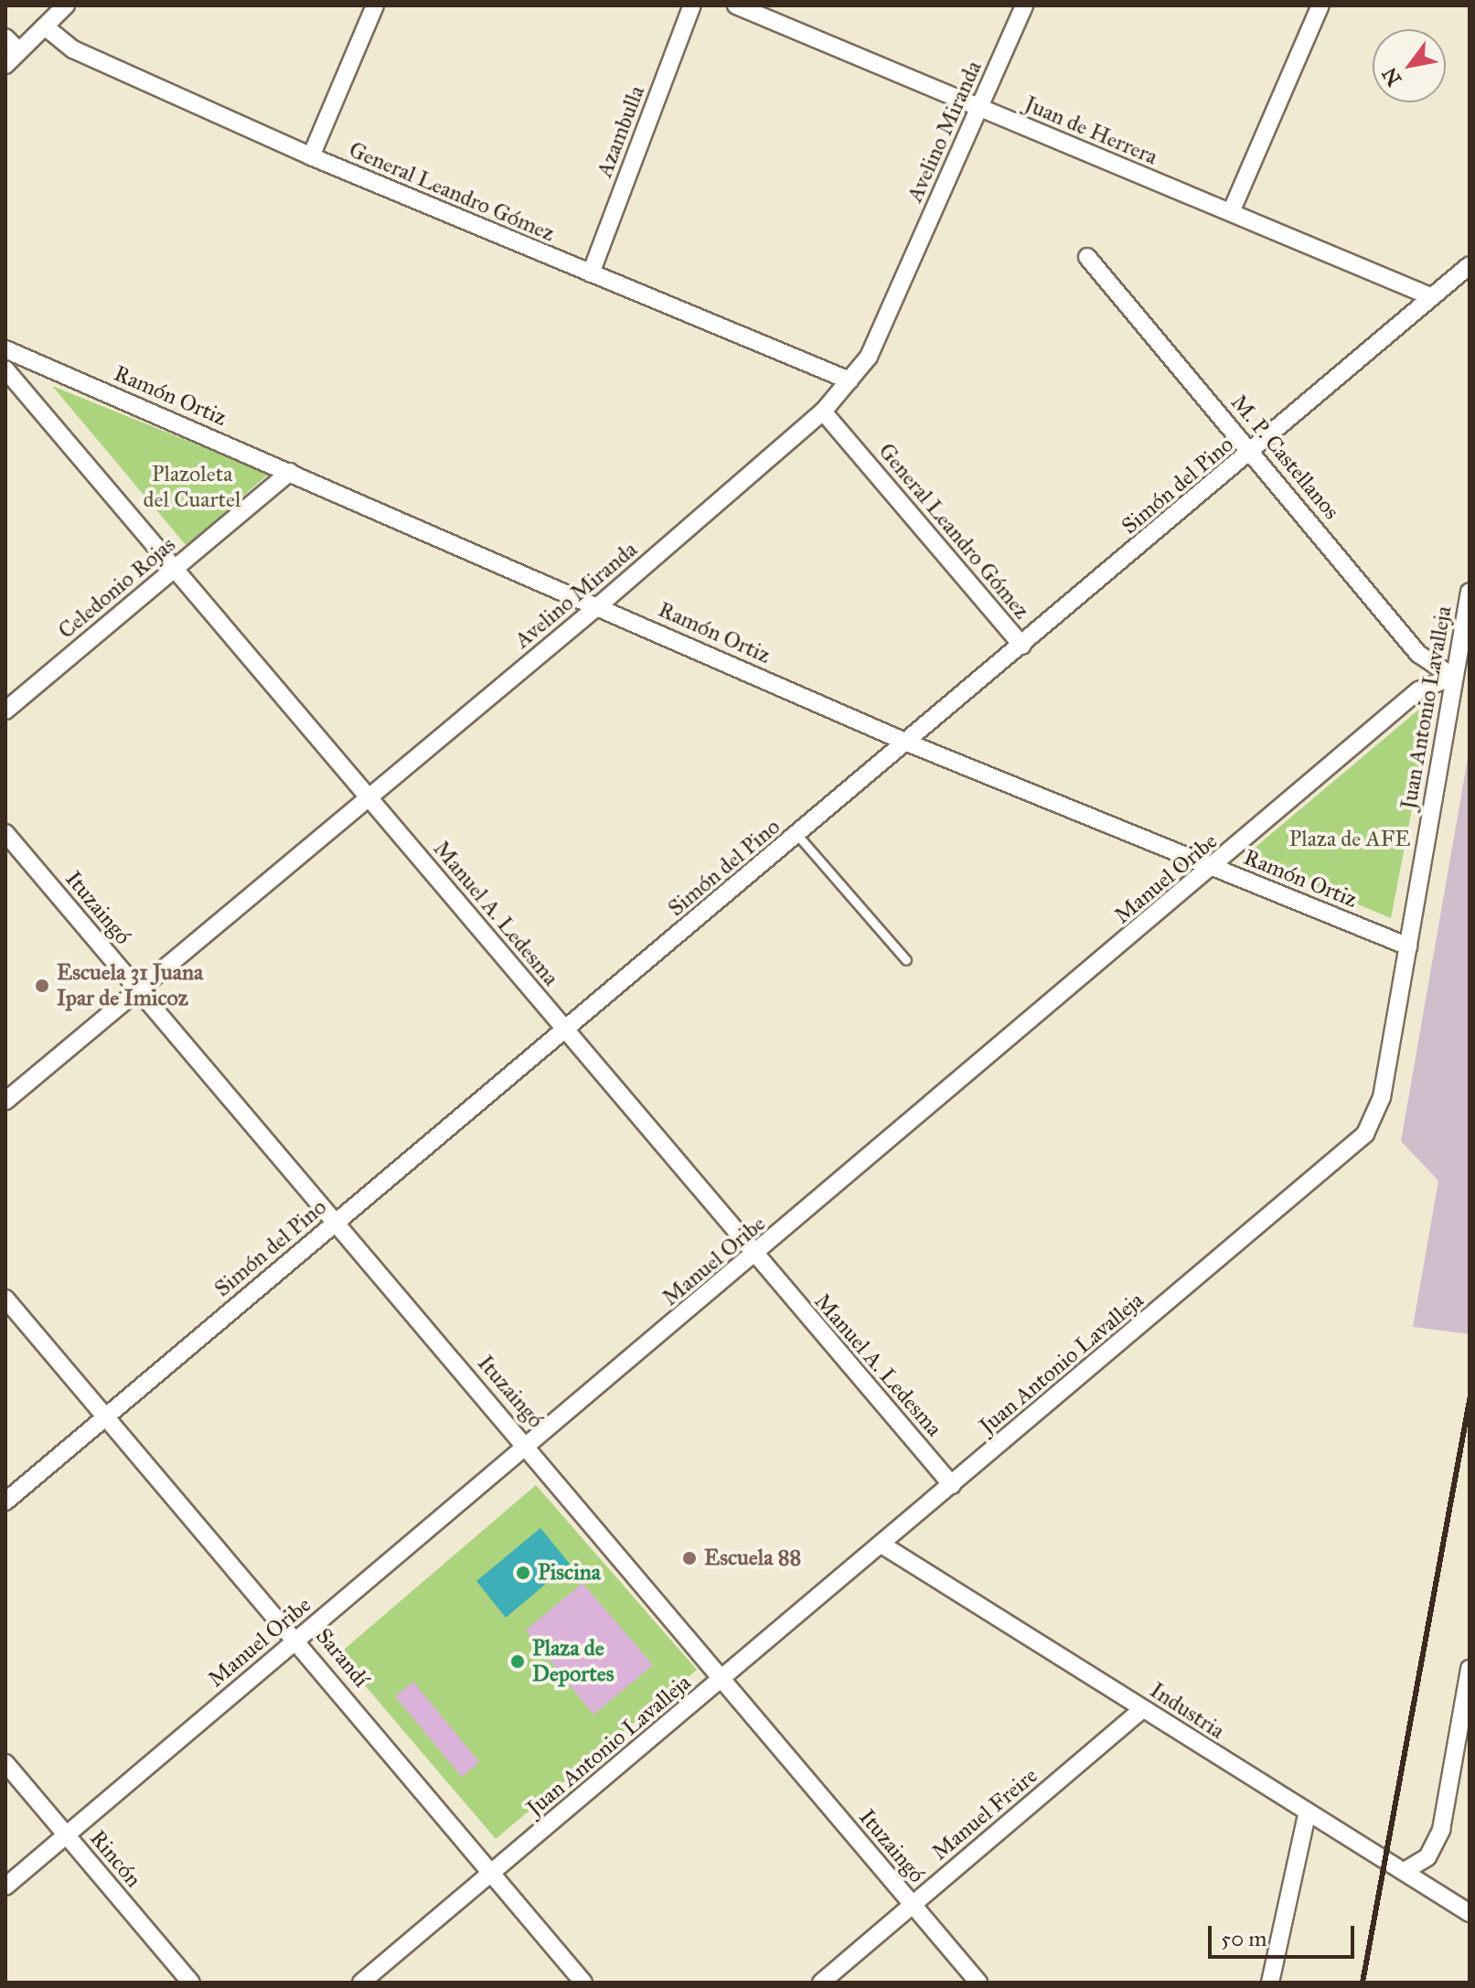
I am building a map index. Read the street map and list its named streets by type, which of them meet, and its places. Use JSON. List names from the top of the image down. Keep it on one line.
{"streets":{"street":["Juan de Herrera","Azambulla","Avelino Miranda","General Leandro Gómez","Ramón Ortiz","M. P. Castellanos","Simón del Pino","Celedonio Rojas","Juan Antonio Lavalleja","Manuel Oribe","Ituzaingó","Manuel A. Ledesma","Sarandí","Industria","Manuel Freire","Rincón"]},"crossings":[["Juan de Herrera","Avelino Miranda"],["Juan de Herrera","Simón del Pino"],["Azambulla","General Leandro Gómez"],["Avelino Miranda","General Leandro Gómez"],["Avelino Miranda","Ramón Ortiz"],["Avelino Miranda","Ituzaingó"],["Avelino Miranda","Manuel A. Ledesma"],["General Leandro Gómez","Simón del Pino"],["Ramón Ortiz","Simón del Pino"],["Ramón Ortiz","Celedonio Rojas"],["Ramón Ortiz","Juan Antonio Lavalleja"],["Ramón Ortiz","Manuel Oribe"],["M. P. Castellanos","Simón del Pino"],["M. P. Castellanos","Juan Antonio Lavalleja"],["M. P. Castellanos","Manuel Oribe"],["Simón del Pino","Ituzaingó"],["Simón del Pino","Manuel A. Ledesma"],["Simón del Pino","Sarandí"],["Celedonio Rojas","Manuel A. Ledesma"],["Juan Antonio Lavalleja","Manuel Oribe"],["Juan Antonio Lavalleja","Ituzaingó"],["Juan Antonio Lavalleja","Manuel A. Ledesma"],["Juan Antonio Lavalleja","Sarandí"],["Juan Antonio Lavalleja","Industria"],["Manuel Oribe","Ituzaingó"],["Manuel Oribe","Manuel A. Ledesma"],["Manuel Oribe","Sarandí"],["Manuel Oribe","Rincón"],["Ituzaingó","Manuel Freire"],["Industria","Manuel Freire"]],"parks":["Plazoleta del Cuartel","Plaza de AFE"],"places":["Escuela 31 Juana Ipar de Imicoz","Escuela 88","Piscina","Plaza de Deportes"],"scale_bar":"50 m","north":"bottom left"}
